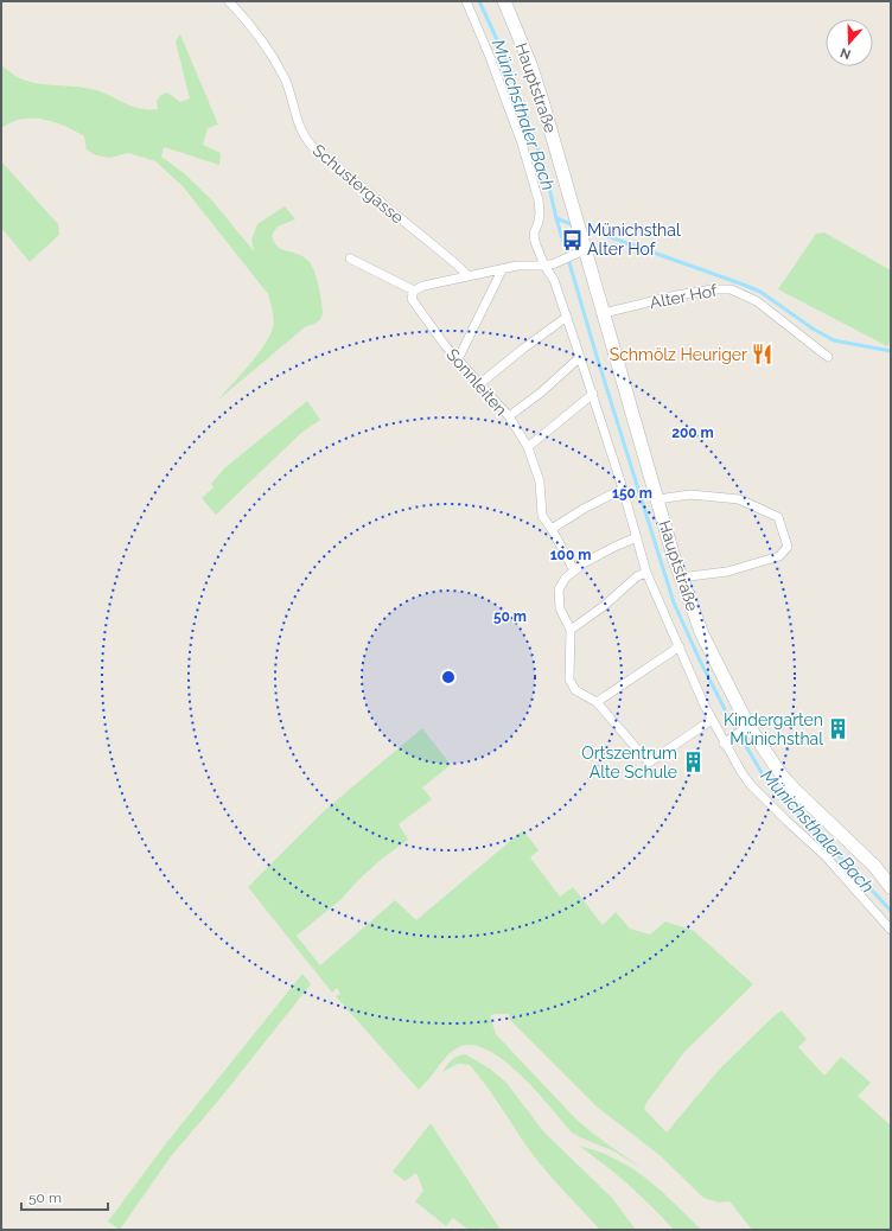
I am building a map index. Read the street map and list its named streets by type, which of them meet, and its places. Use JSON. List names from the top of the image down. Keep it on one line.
{"streets":{"street":["Hauptstraße","Schustergasse","Alter Hof","Sonnleiten"]},"crossings":[["Hauptstraße","Alter Hof"]],"water":["Münichsthaler Bach"],"places":{"bus stop":["Münichsthal Alter Hof"],"restaurant":["Schmölz Heuriger"],"building":["Kindergarten Münichsthal","Ortszentrum Alte Schule"]},"scale_bar":"50 m","north":"bottom","rings":["200 m","150 m","100 m","50 m"]}
